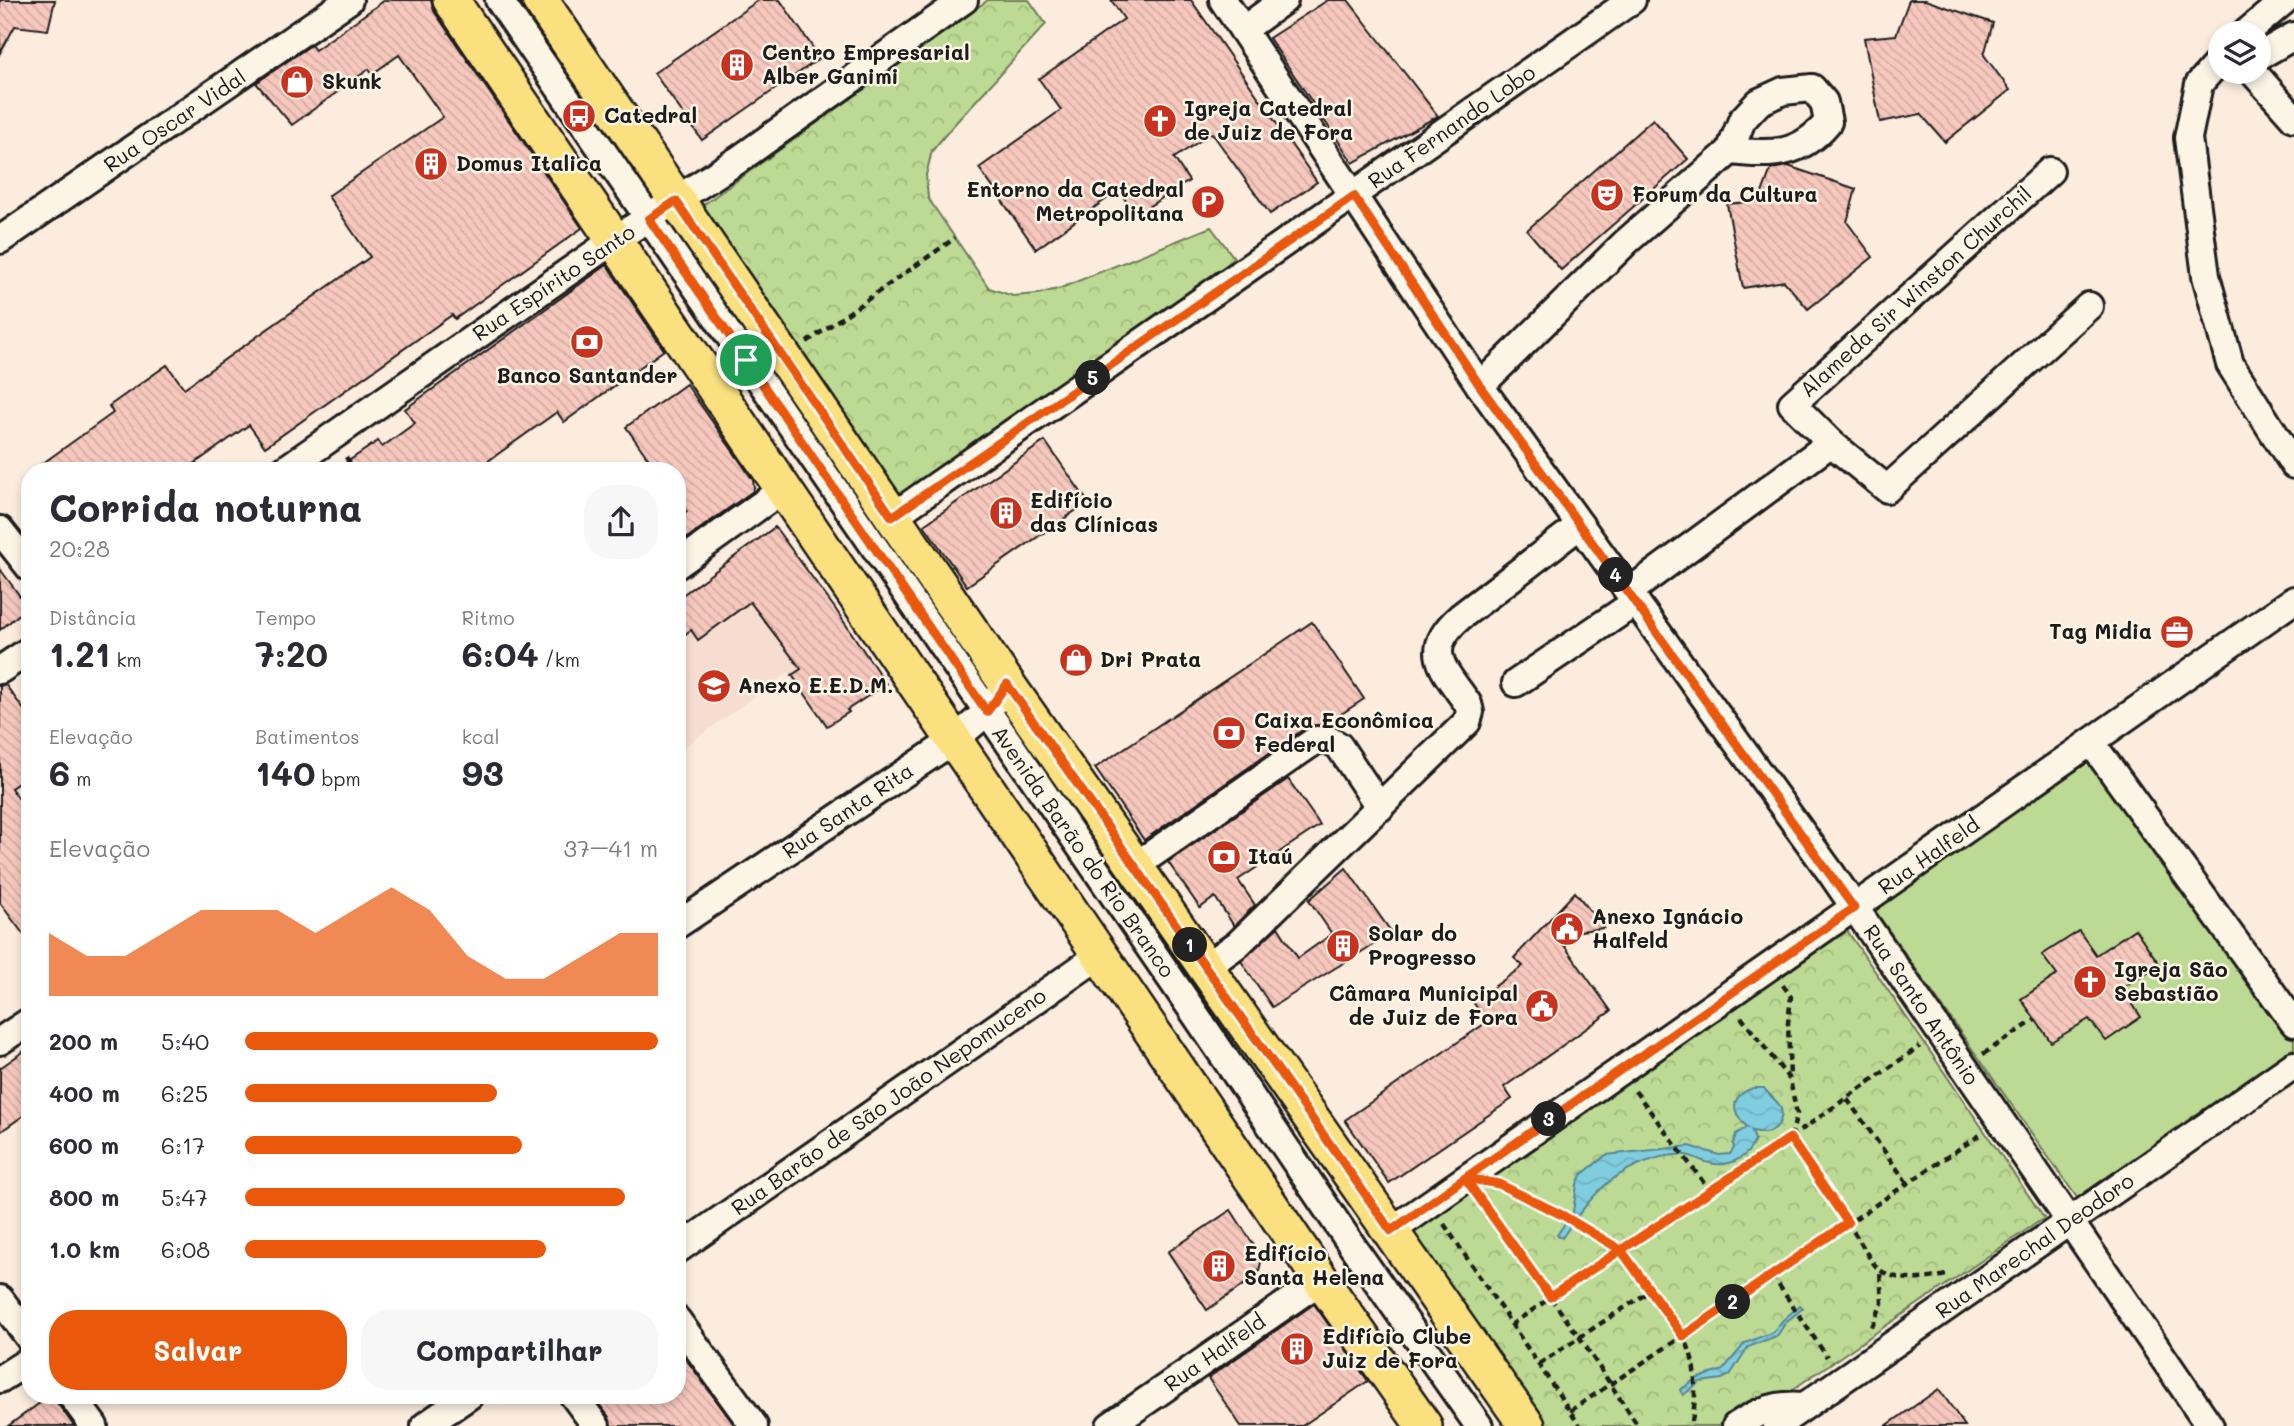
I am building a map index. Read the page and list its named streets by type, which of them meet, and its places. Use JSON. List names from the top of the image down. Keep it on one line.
{"streets":{"main road":["Avenida Barão do Rio Branco"],"street":["Rua Oscar Vidal","Rua Fernando Lobo","Rua Espírito Santo","Alameda Sir Winston Churchil","Rua Santa Rita","Rua Halfeld","Rua Santo Antônio","Rua Barão de São João Nepomuceno","Rua Marechal Deodoro"]},"crossings":[["Rua Fernando Lobo","Avenida Barão do Rio Branco"],["Rua Fernando Lobo","Rua Santo Antônio"],["Rua Espírito Santo","Avenida Barão do Rio Branco"],["Rua Santa Rita","Avenida Barão do Rio Branco"],["Avenida Barão do Rio Branco","Rua Halfeld"],["Avenida Barão do Rio Branco","Rua Barão de São João Nepomuceno"],["Rua Halfeld","Rua Santo Antônio"],["Rua Santo Antônio","Rua Marechal Deodoro"]],"places":{"building":["Centro Empresarial Alber Ganimi","Domus Italica","Edifício das Clínicas","Solar do Progresso","Edifício Santa Helena","Edifício Clube Juiz de Fora"],"shop":["Skunk","Dri Prata"],"bus stop":["Catedral"],"church":["Igreja Catedral de Juiz de Fora","Igreja São Sebastião"],"theatre":["Forum da Cultura"],"parking":["Entorno da Catedral Metropolitana"],"bank":["Banco Santander","Caixa Econômica Federal","Itaú"],"office":["Tag Midia"],"school or university":["Anexo E.E.D.M."],"public building":["Anexo Ignácio Halfeld","Câmara Municipal de Juiz de Fora"]},"page":{"pins":["5","4","1","3","2"],"heading":["Corrida noturna","20:28"],"stats":[["Distância","1.21 km"],["Tempo","7:20"],["Ritmo","6:04 /km"],["Elevação","6 m"],["Batimentos","140 bpm"],["kcal","93"]],"chart":["Elevação","37–41 m"],"list":[{"name":"200 m","note":"5:40"},{"name":"400 m","note":"6:25"},{"name":"600 m","note":"6:17"},{"name":"800 m","note":"5:47"},{"name":"1.0 km","note":"6:08"}],"buttons":["Salvar","Compartilhar"]}}
